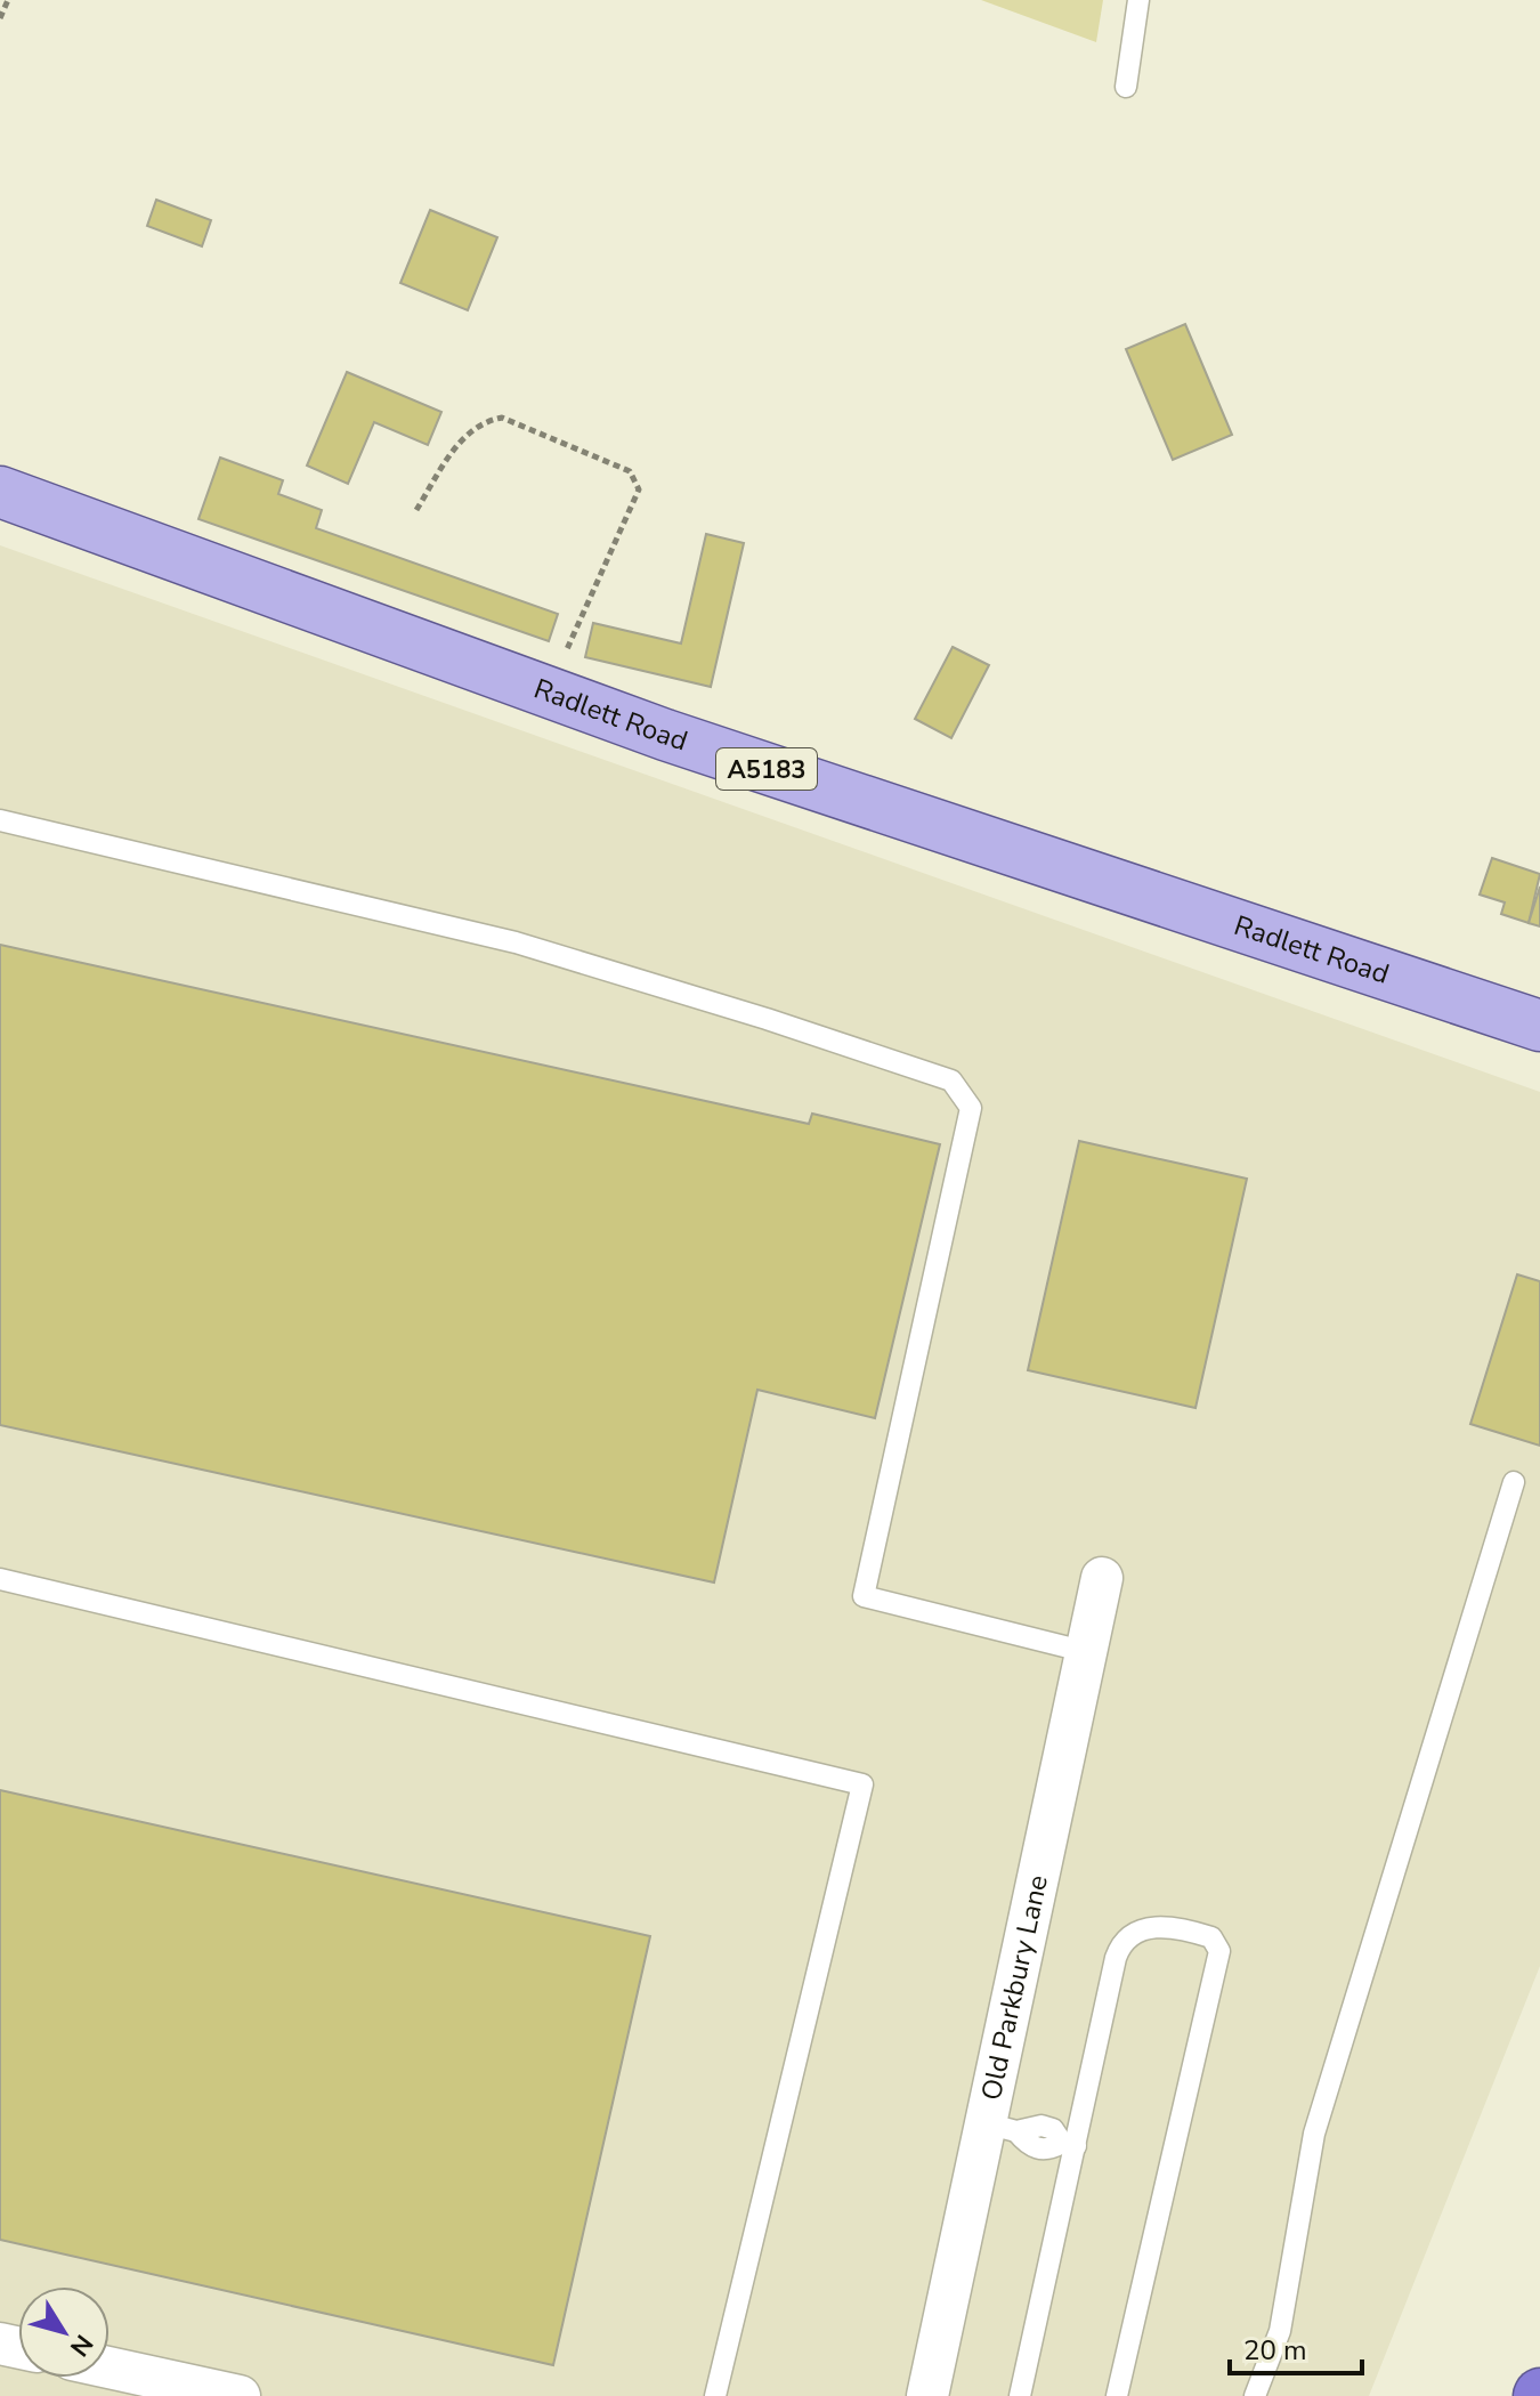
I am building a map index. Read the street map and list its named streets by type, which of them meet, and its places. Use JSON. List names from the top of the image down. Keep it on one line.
{"streets":{"main road":["Radlett Road","A5183"],"street":["Old Parkbury Lane"]},"scale_bar":"20 m","north":"bottom right"}
